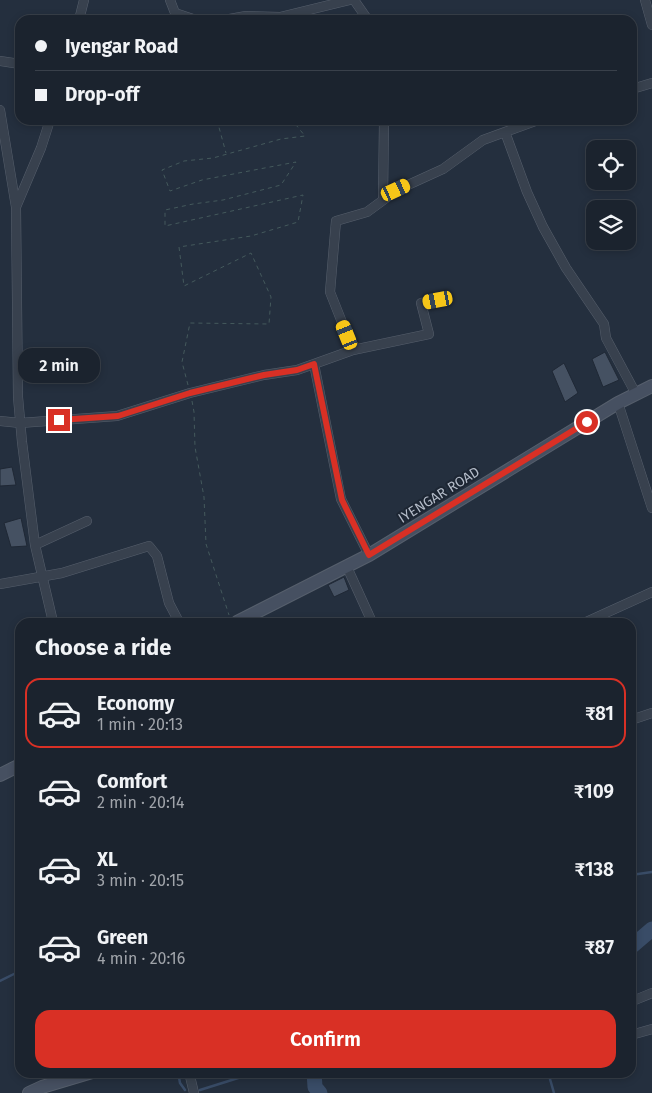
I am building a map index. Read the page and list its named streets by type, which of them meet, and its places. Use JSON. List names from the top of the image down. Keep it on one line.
{"streets":{"main road":["IYENGAR ROAD"]},"page":{"banner":["Iyengar Road","Drop-off"],"bubble":"2 min","heading":"Choose a ride","list":[{"name":"Economy","note":"1 min · 20:13","value":"₹81"},{"name":"Comfort","note":"2 min · 20:14","value":"₹109"},{"name":"XL","note":"3 min · 20:15","value":"₹138"},{"name":"Green","note":"4 min · 20:16","value":"₹87"}],"buttons":"Confirm"}}
